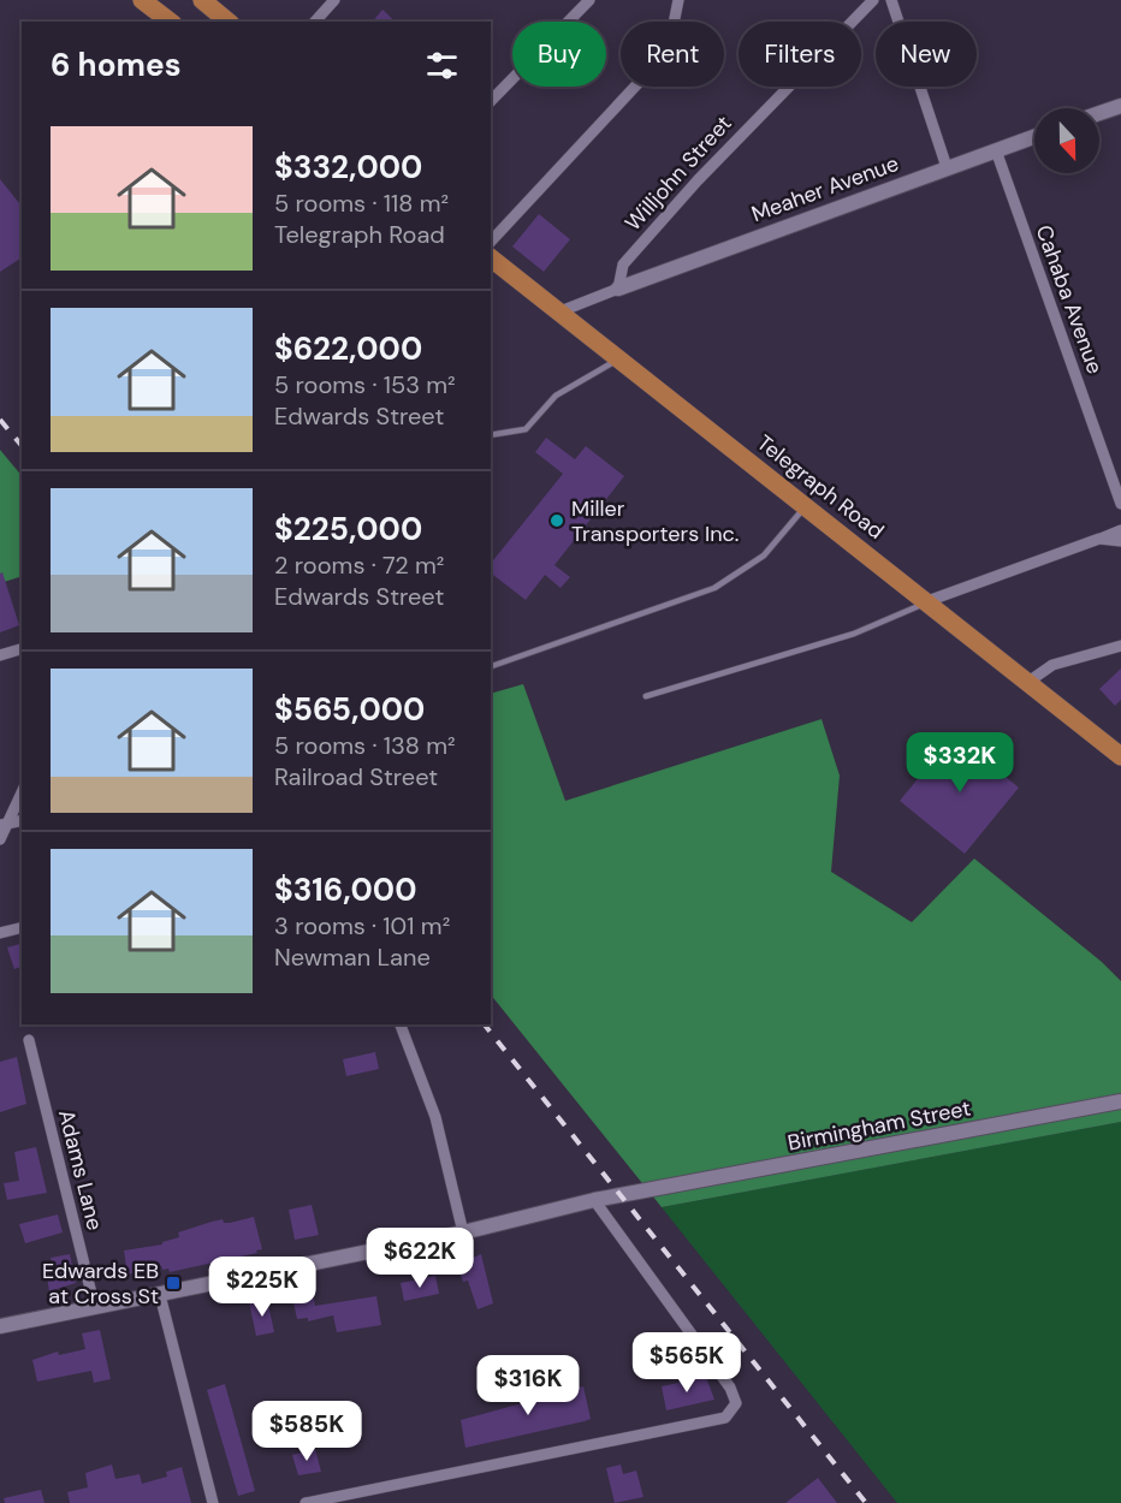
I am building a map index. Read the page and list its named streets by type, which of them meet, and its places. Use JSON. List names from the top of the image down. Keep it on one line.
{"streets":{"main road":["Telegraph Road"],"street":["Willjohn Street","Meaher Avenue","Cahaba Avenue","Birmingham Street","Adams Lane"]},"crossings":[["Willjohn Street","Meaher Avenue"],["Meaher Avenue","Cahaba Avenue"],["Birmingham Street","Adams Lane"]],"places":{"other":["Miller Transporters Inc."],"transit":["Edwards EB at Cross St"]},"north":"bottom","page":{"chip":["Buy","Rent","Filters","New"],"heading":"6 homes","list":[{"name":"$332,000","note":"5 rooms · 118 m² · Telegraph Road"},{"name":"$622,000","note":"5 rooms · 153 m² · Edwards Street"},{"name":"$225,000","note":"2 rooms · 72 m² · Edwards Street"},{"name":"$565,000","note":"5 rooms · 138 m² · Railroad Street"},{"name":"$316,000","note":"3 rooms · 101 m² · Newman Lane"}],"price":["$332K","$622K","$225K","$565K","$316K","$585K"]}}
